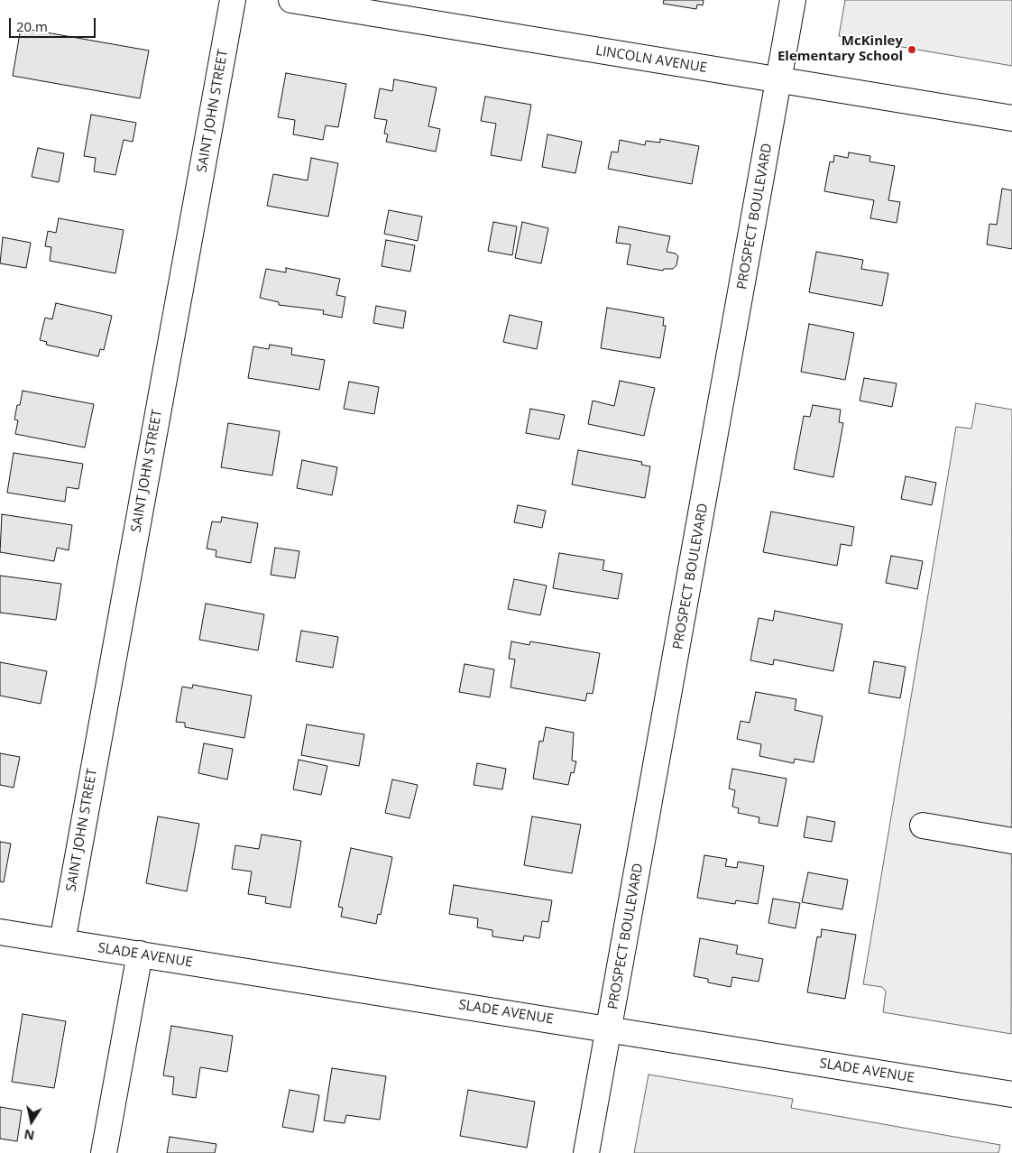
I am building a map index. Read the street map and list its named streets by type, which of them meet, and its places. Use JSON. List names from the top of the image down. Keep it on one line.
{"streets":{"street":["LINCOLN AVENUE","SAINT JOHN STREET","PROSPECT BOULEVARD","SLADE AVENUE"]},"crossings":[["LINCOLN AVENUE","PROSPECT BOULEVARD"],["SAINT JOHN STREET","SLADE AVENUE"],["PROSPECT BOULEVARD","SLADE AVENUE"]],"places":["McKinley Elementary School"],"scale_bar":"20 m","north":"bottom"}
